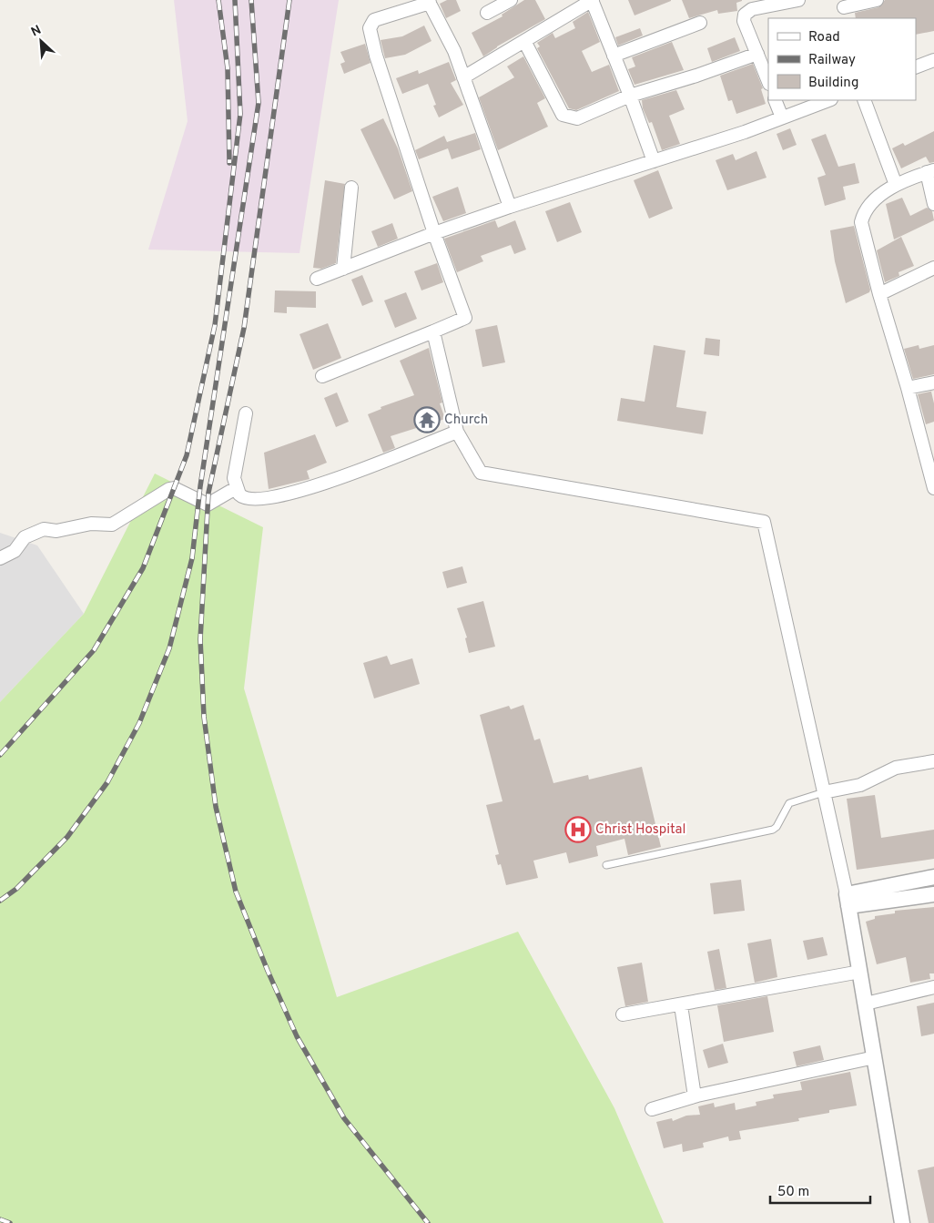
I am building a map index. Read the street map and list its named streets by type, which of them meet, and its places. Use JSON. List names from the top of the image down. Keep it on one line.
{"places":{"temple":["Church"],"hospital":["Christ Hospital"]},"legend":["Road","Railway","Building"],"scale_bar":"50 m","north":"top left"}
